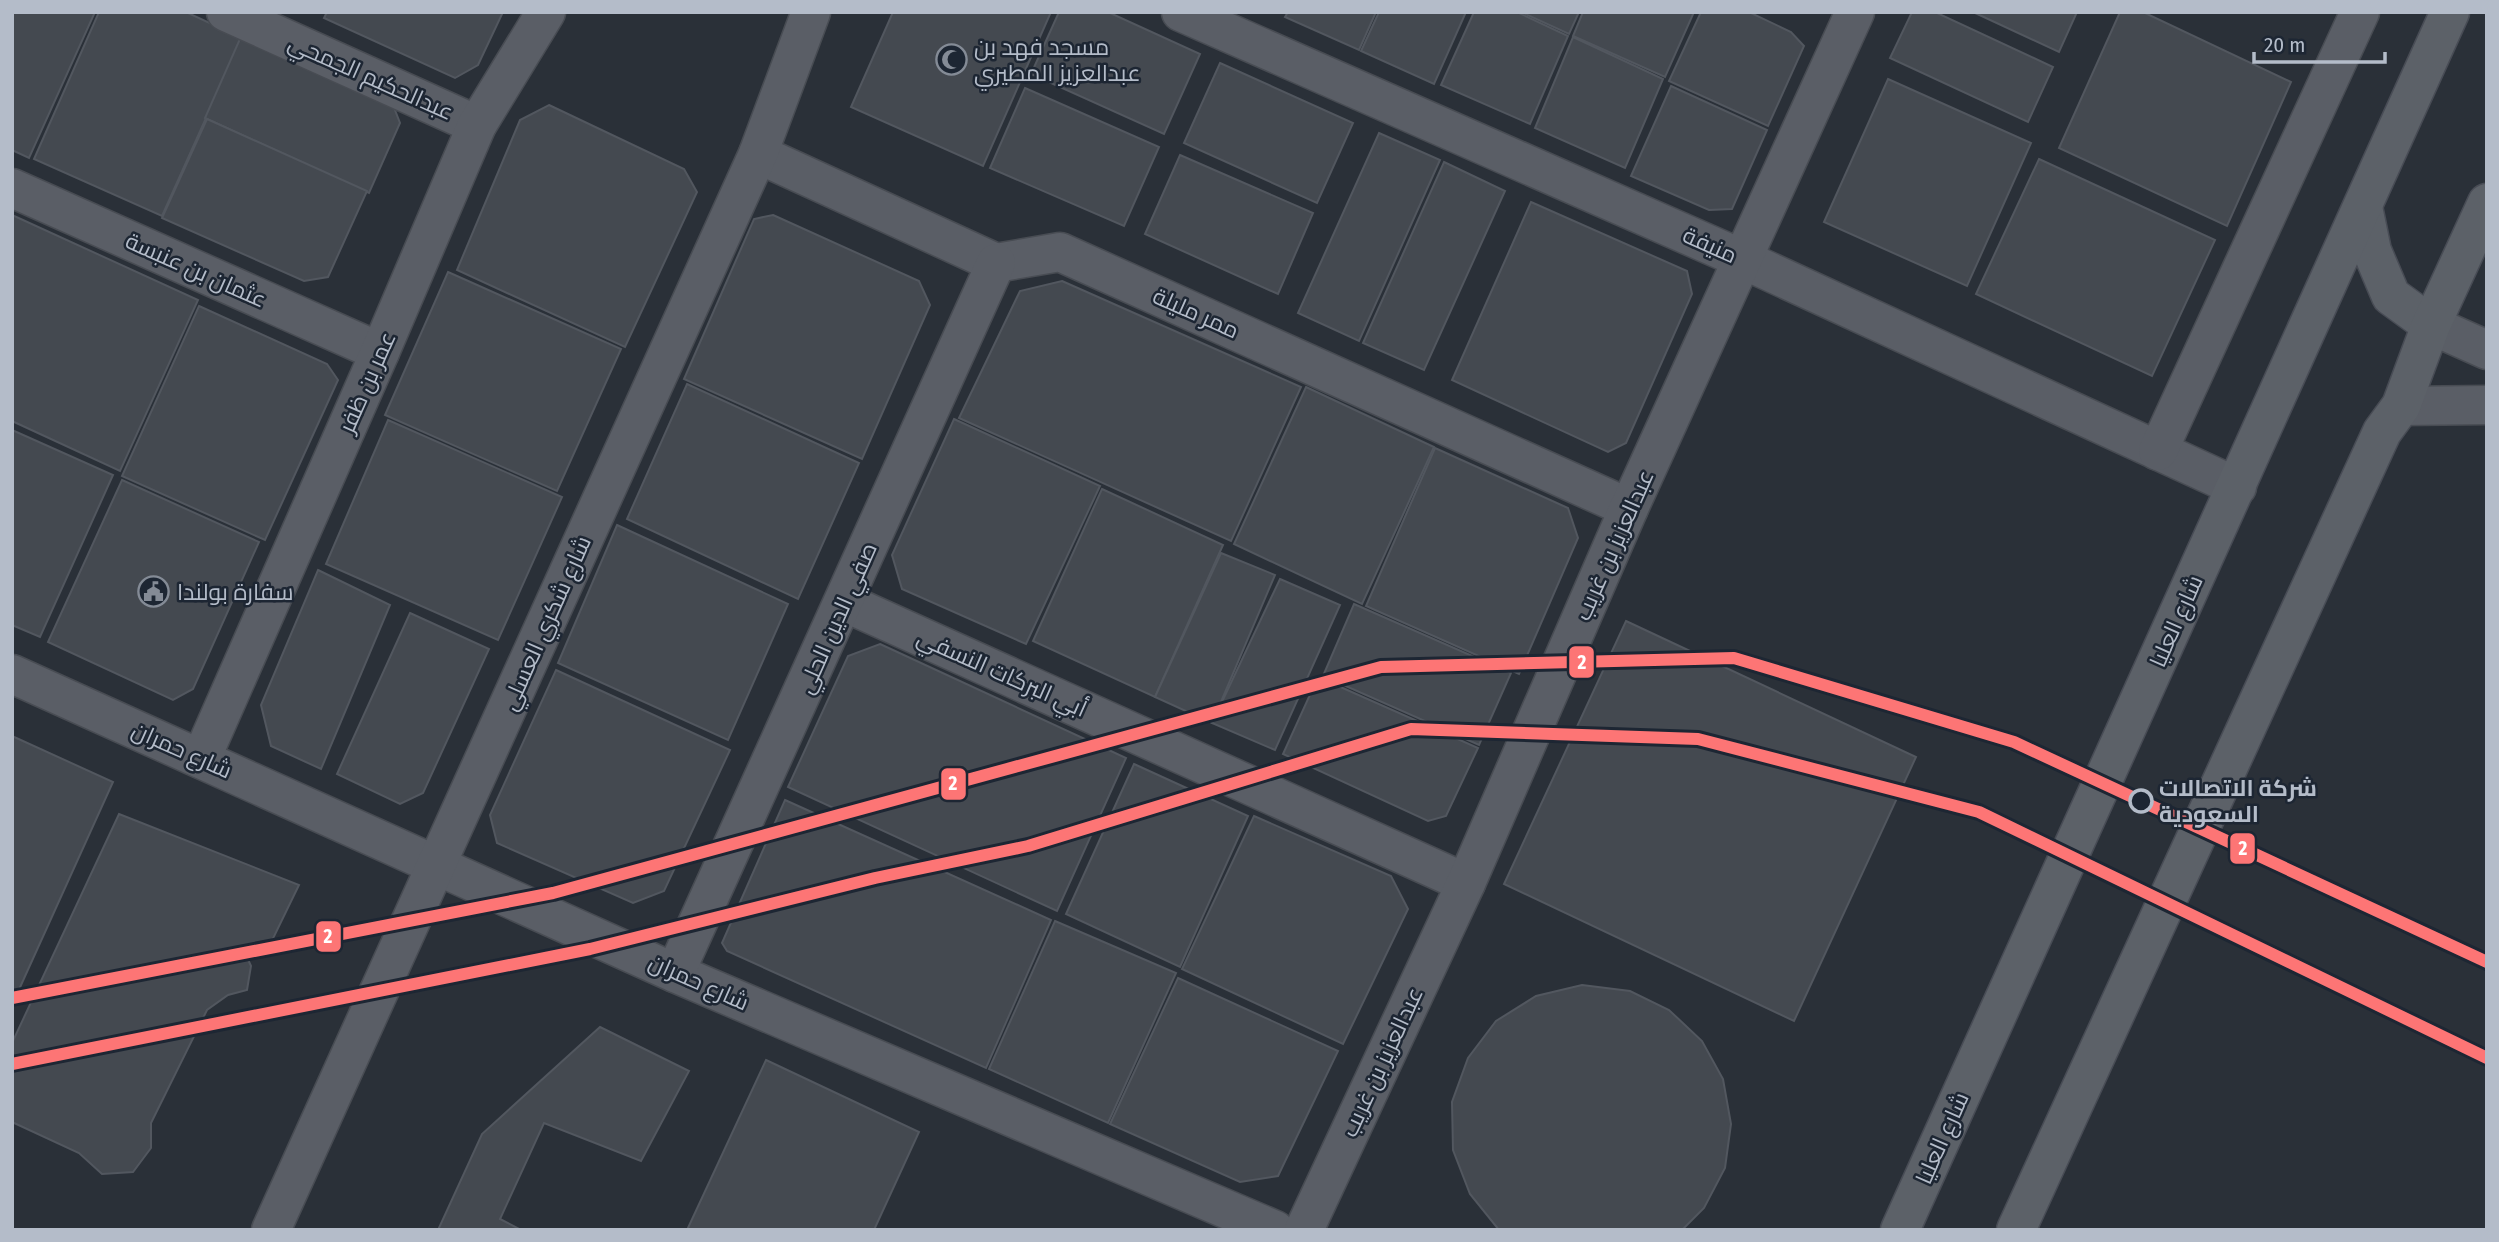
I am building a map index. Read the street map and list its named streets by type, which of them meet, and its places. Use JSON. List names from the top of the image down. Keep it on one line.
{"streets":{"main road":["شارع العليا"],"street":["عبدالحكيم الجمحي","منيفة","عثمان بن عنبسة","ممر مليلة","عمر بن ظفر","عبدالعزيز بن غريب","صفي الدين الحلي","شارع شكري العسلي","أبي البركات النسفي","شارع حمران"]},"crossings":[["عبدالحكيم الجمحي","عمر بن ظفر"],["منيفة","عبدالعزيز بن غريب"],["منيفة","شارع العليا"],["عثمان بن عنبسة","عمر بن ظفر"],["ممر مليلة","عبدالعزيز بن غريب"],["ممر مليلة","صفي الدين الحلي"],["عمر بن ظفر","شارع حمران"],["عبدالعزيز بن غريب","أبي البركات النسفي"],["صفي الدين الحلي","أبي البركات النسفي"],["صفي الدين الحلي","شارع حمران"],["شارع شكري العسلي","شارع حمران"]],"places":{"mosque":["مسجد فهد بن عبدالعزيز المطيري"],"public building":["سفارة بولندا"],"other":["شركة الاتصالات السعودية"]},"lines":["transit line 2"],"scale_bar":"20 m"}
